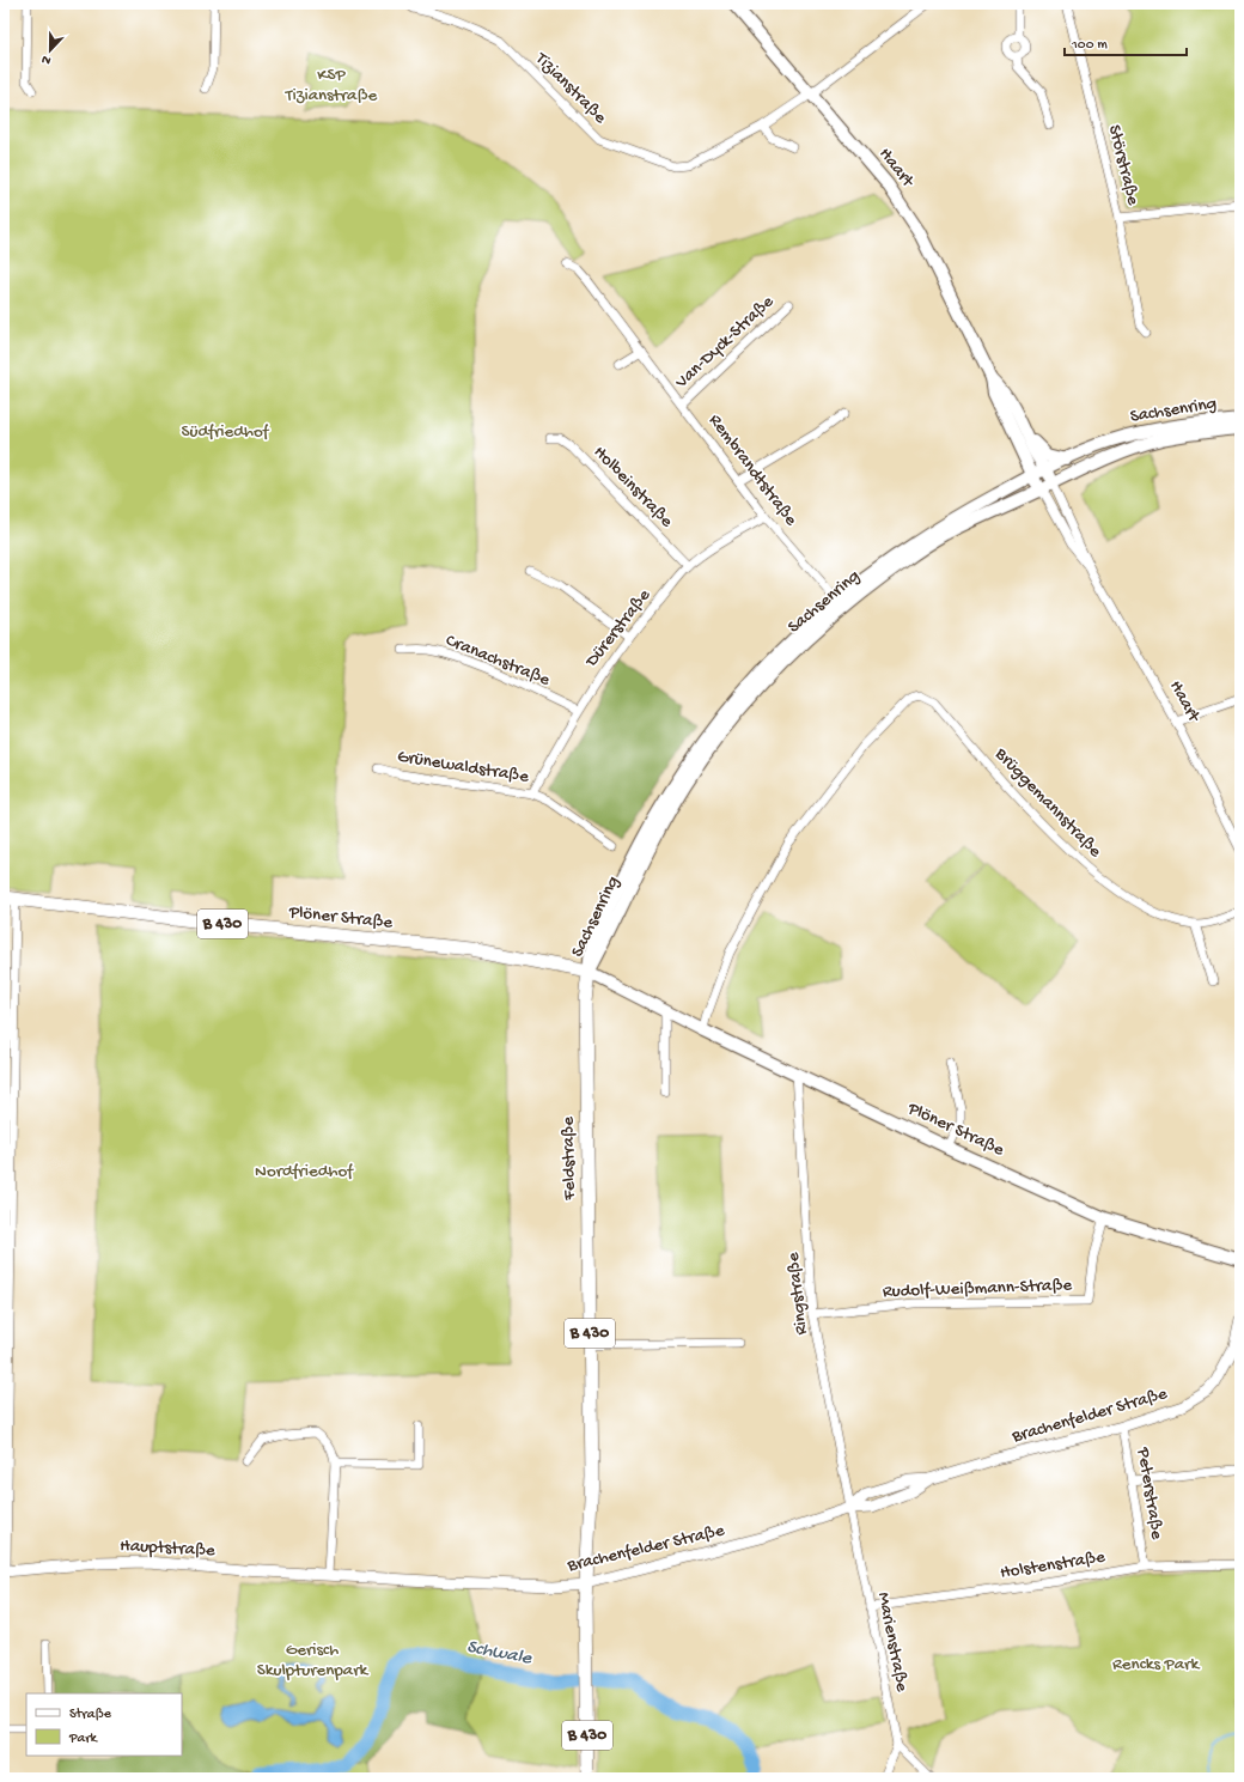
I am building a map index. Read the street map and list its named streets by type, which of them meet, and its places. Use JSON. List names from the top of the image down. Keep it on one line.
{"streets":{"main road":["Haart","Sachsenring","Plöner Straße","B 430","Feldstraße"],"street":["Tizianstraße","Störstraße","Van-Dyck-Straße","Rembrandtstraße","Holbeinstraße","Dürerstraße","Cranachstraße","Grünewaldstraße","Brüggemannstraße","Rudolf-Weißmann-Straße","Ringstraße","Brachenfelder Straße","Peterstraße","Hauptstraße","Holstenstraße","Marienstraße"]},"crossings":[["Tizianstraße","Haart"],["Haart","Sachsenring"],["Van-Dyck-Straße","Rembrandtstraße"],["Sachsenring","Rembrandtstraße"],["Sachsenring","Plöner Straße"],["Sachsenring","Feldstraße"],["Rembrandtstraße","Dürerstraße"],["Holbeinstraße","Dürerstraße"],["Dürerstraße","Cranachstraße"],["Dürerstraße","Grünewaldstraße"],["Brüggemannstraße","Plöner Straße"],["Plöner Straße","Feldstraße"],["Plöner Straße","Rudolf-Weißmann-Straße"],["Plöner Straße","Ringstraße"],["B 430","Feldstraße"],["B 430","Brachenfelder Straße"],["Feldstraße","Brachenfelder Straße"],["Rudolf-Weißmann-Straße","Ringstraße"],["Ringstraße","Brachenfelder Straße"],["Ringstraße","Marienstraße"],["Brachenfelder Straße","Peterstraße"],["Brachenfelder Straße","Hauptstraße"],["Brachenfelder Straße","Marienstraße"],["Peterstraße","Holstenstraße"],["Holstenstraße","Marienstraße"]],"water":["Schwale"],"parks":["KSP Tizianstraße","Südfriedhof","Nordfriedhof","Gerisch Skulpturenpark","Rencks Park"],"legend":["Straße","Park"],"scale_bar":"100 m","north":"bottom"}
